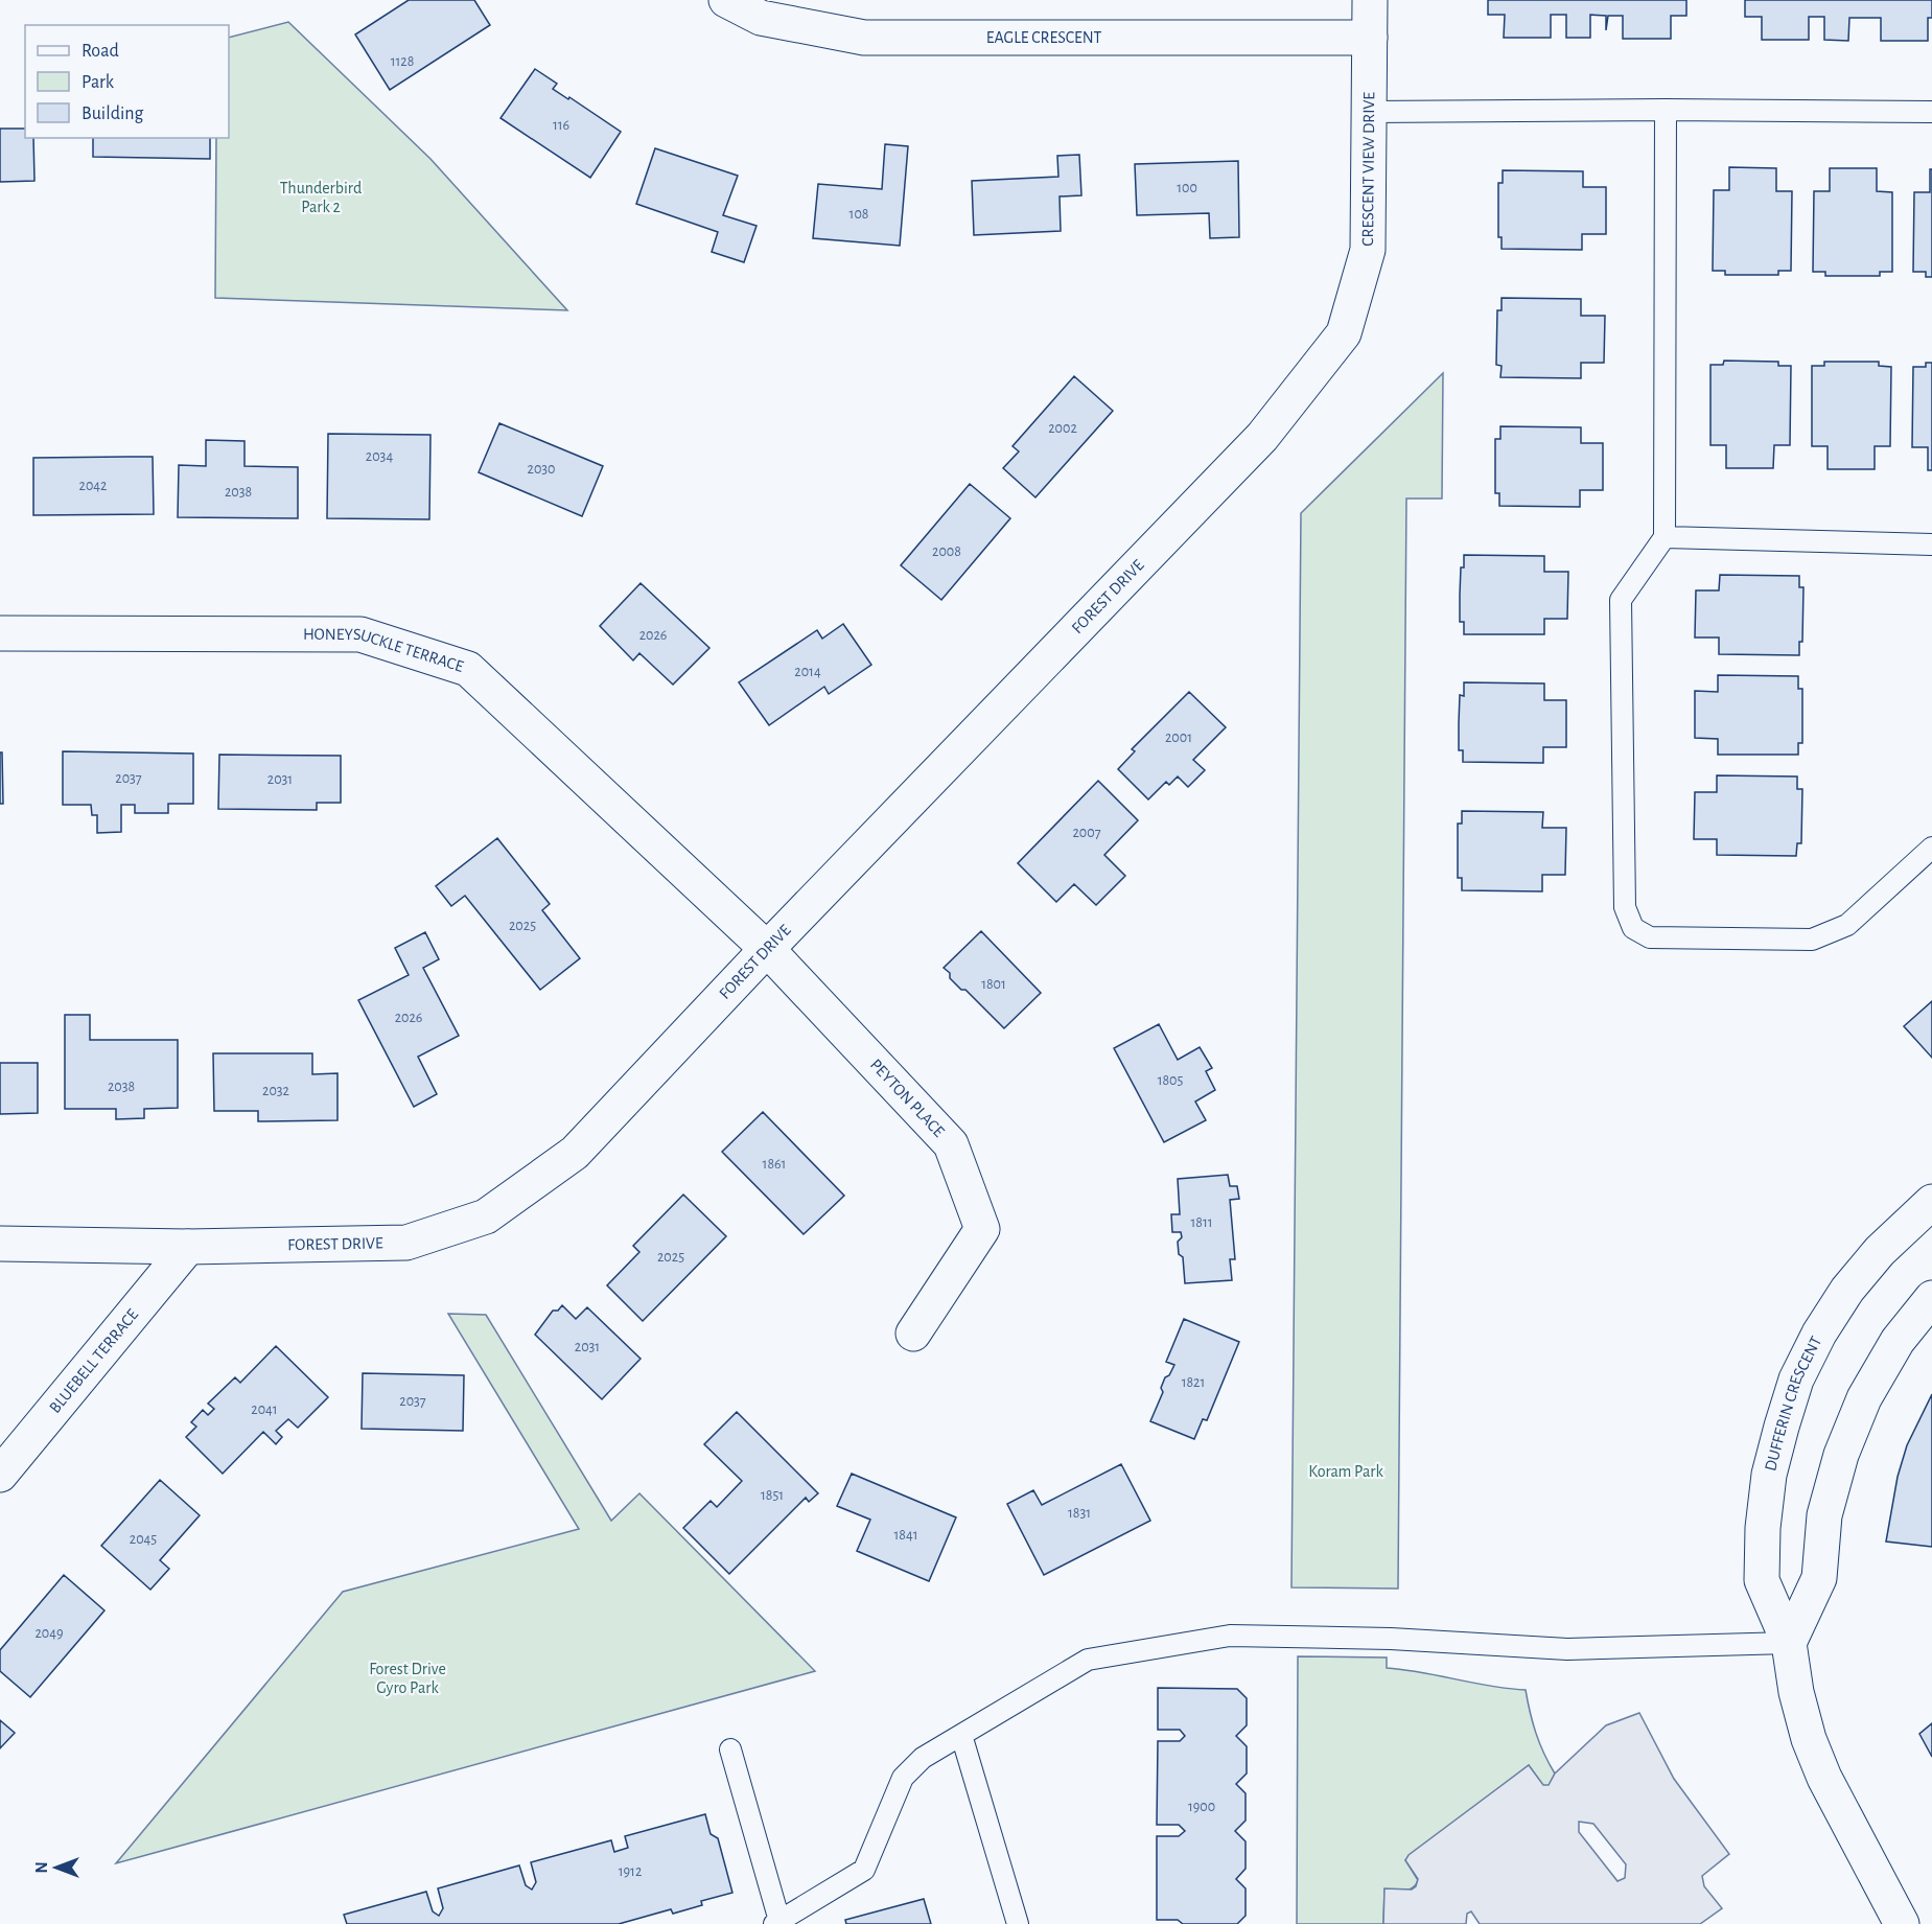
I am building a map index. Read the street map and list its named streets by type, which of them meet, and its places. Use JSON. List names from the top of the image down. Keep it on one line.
{"streets":{"street":["EAGLE CRESCENT","CRESCENT VIEW DRIVE","FOREST DRIVE","HONEYSUCKLE TERRACE","PEYTON PLACE","BLUEBELL TERRACE","DUFFERIN CRESCENT"]},"crossings":[["EAGLE CRESCENT","CRESCENT VIEW DRIVE"],["CRESCENT VIEW DRIVE","FOREST DRIVE"],["FOREST DRIVE","HONEYSUCKLE TERRACE"],["FOREST DRIVE","PEYTON PLACE"],["FOREST DRIVE","BLUEBELL TERRACE"],["HONEYSUCKLE TERRACE","PEYTON PLACE"]],"parks":["Thunderbird Park 2","Koram Park","Forest Drive Gyro Park"],"house_numbers":["1128","116","100","108","2002","2034","2030","2042","2038","2008","2026","2014","2001","2037","2031","2007","2025","1801","2026","1805","2038","2032","1861","1811","2025","2031","1821","2037","2041","1851","1831","1841","2045","2049","1900","1912"],"legend":["Road","Park","Building"],"north":"left"}
